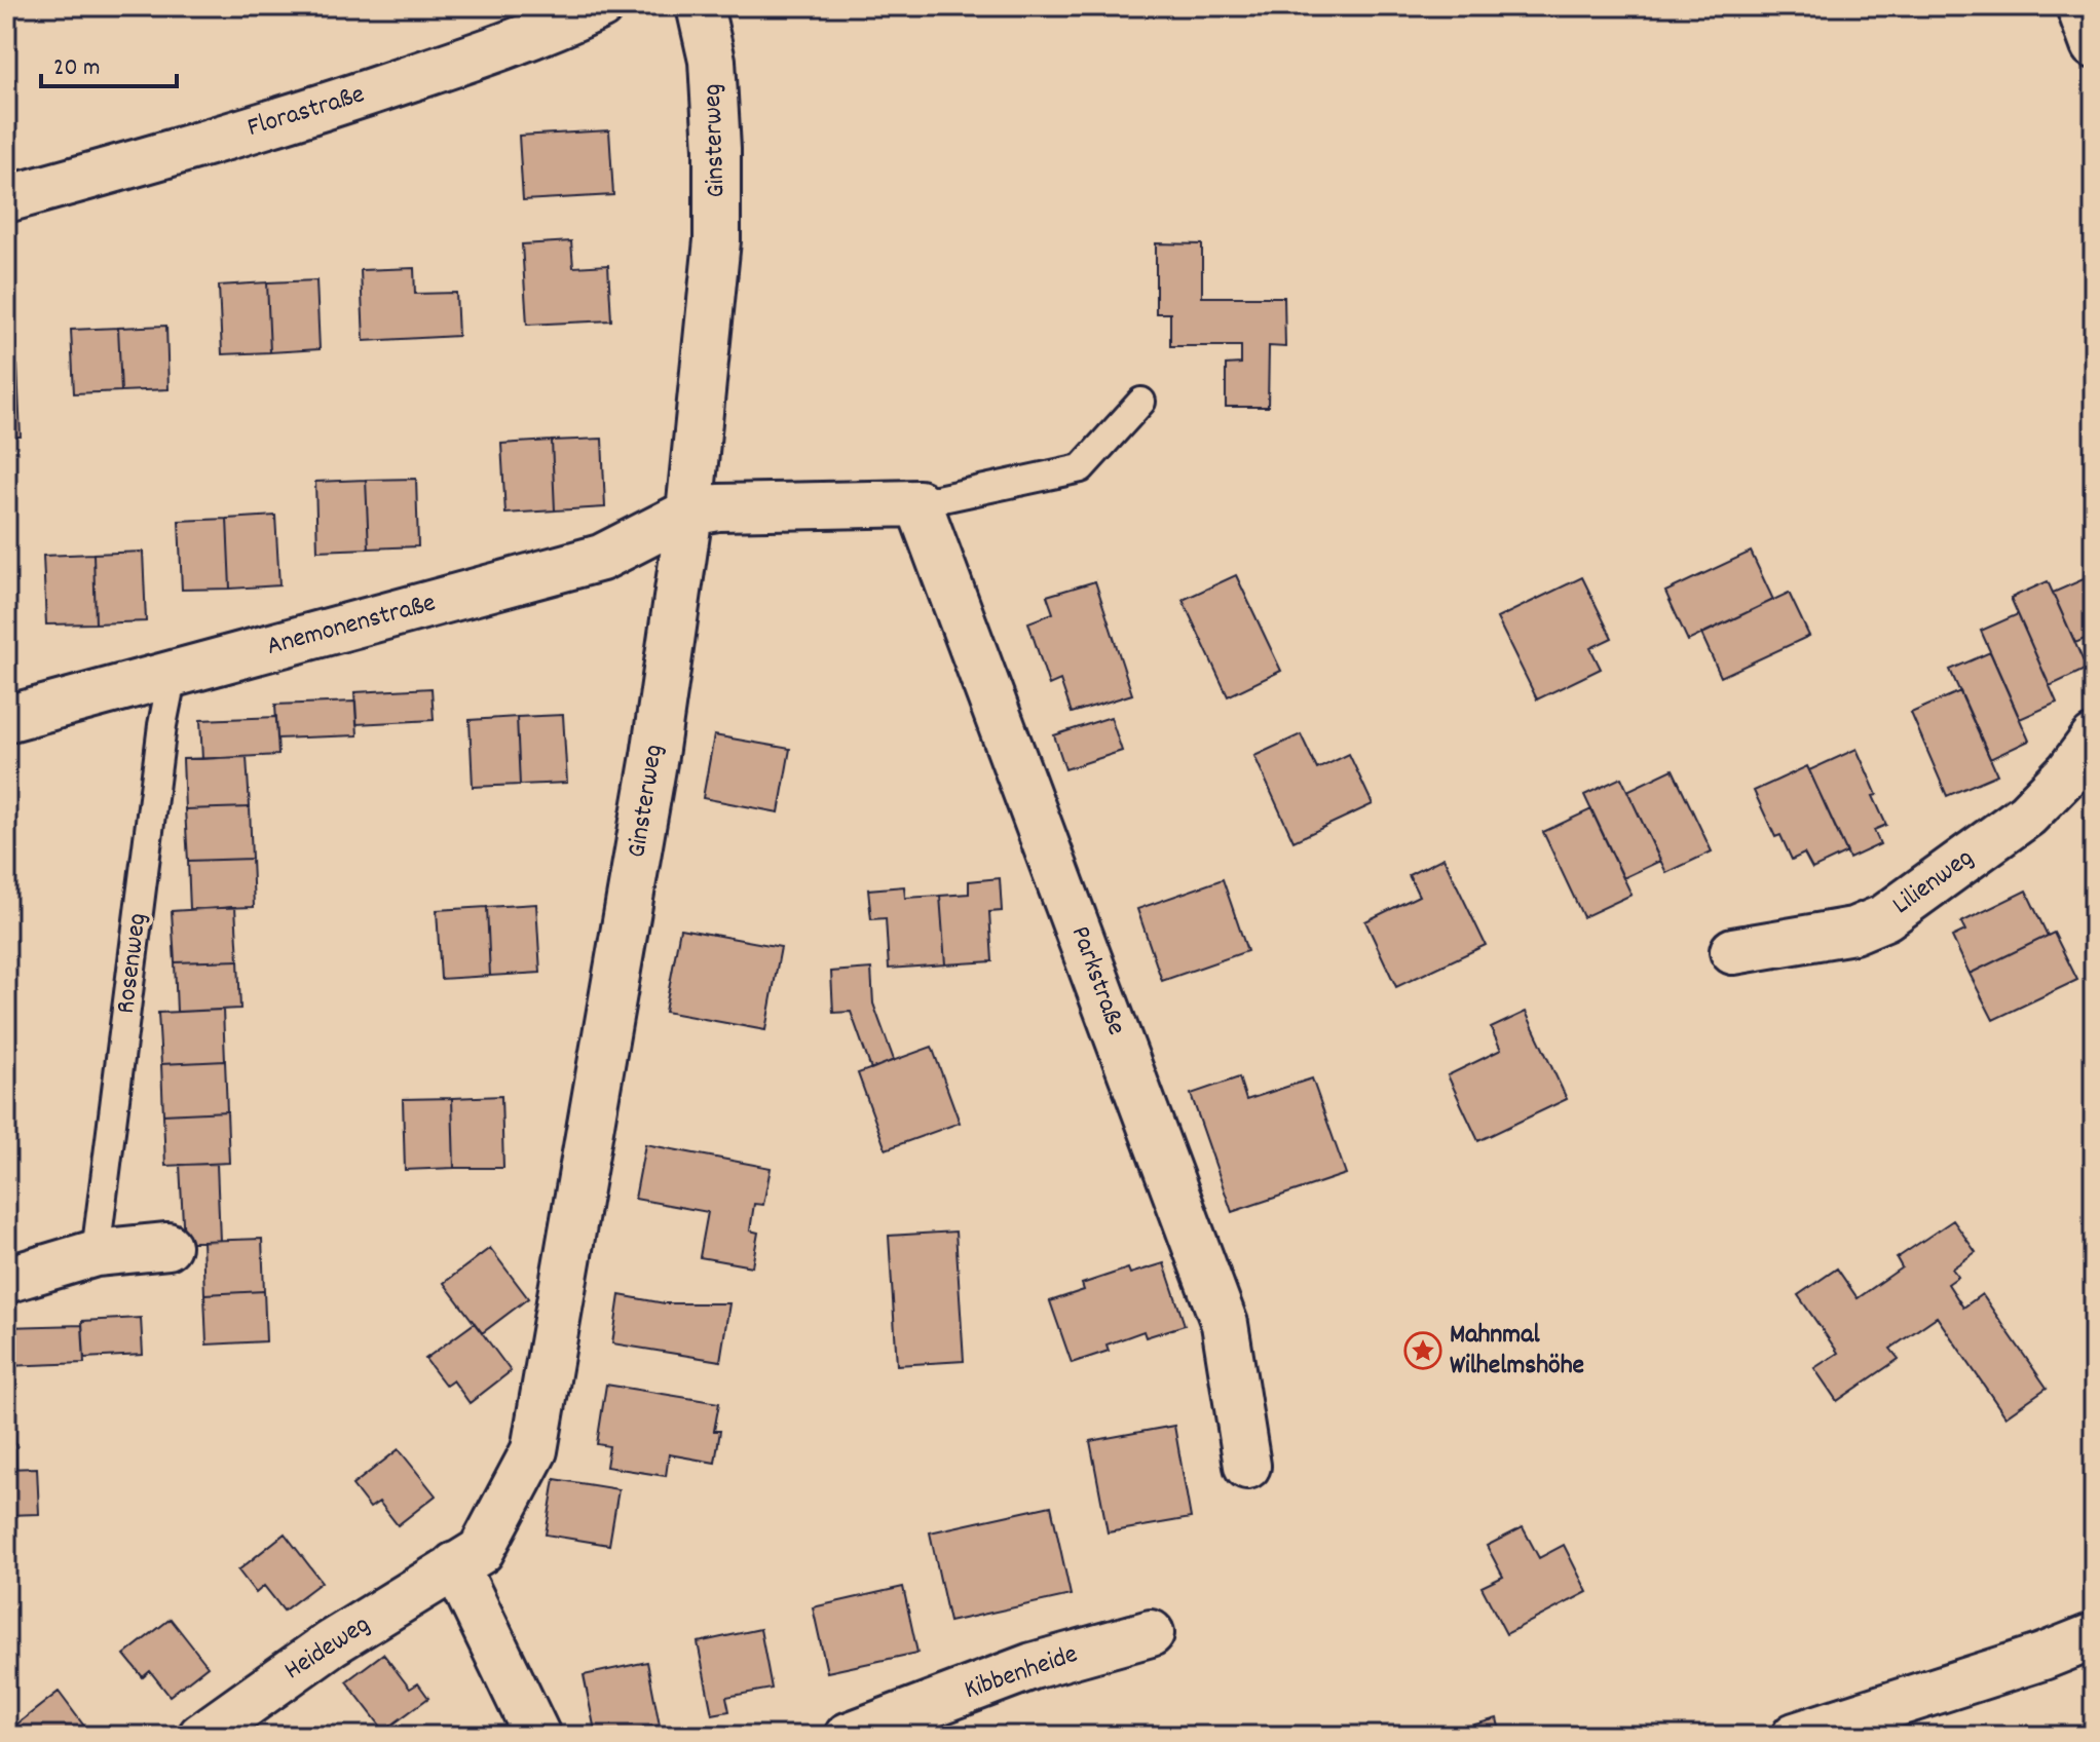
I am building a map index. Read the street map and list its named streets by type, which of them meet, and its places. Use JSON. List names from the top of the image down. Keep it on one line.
{"streets":{"street":["Florastraße","Ginsterweg","Anemonenstraße","Lilienweg","Parkstraße","Heideweg","Kibbenheide"],"lane":["Rosenweg"]},"crossings":[["Ginsterweg","Anemonenstraße"],["Ginsterweg","Heideweg"],["Anemonenstraße","Rosenweg"]],"places":{"place":["Mahnmal Wilhelmshöhe"]},"scale_bar":"20 m"}
